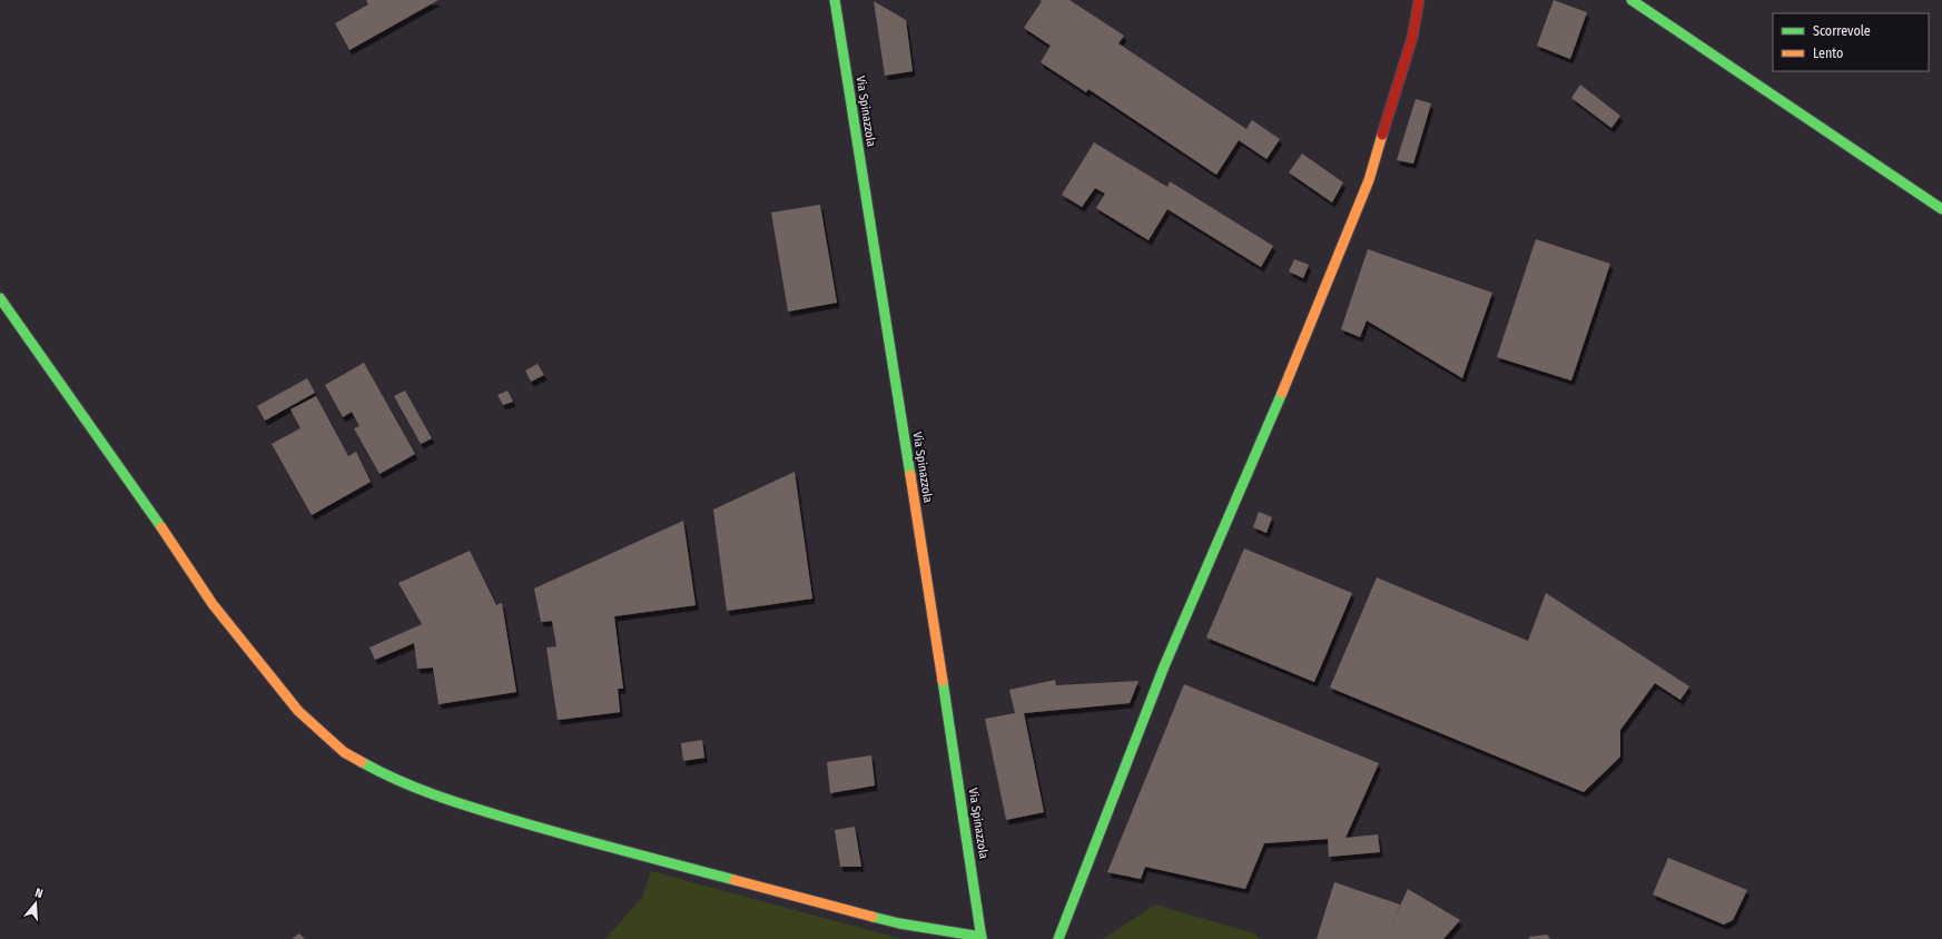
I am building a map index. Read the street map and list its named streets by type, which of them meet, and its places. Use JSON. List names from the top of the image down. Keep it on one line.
{"streets":{"street":["Via Spinazzola"]},"legend":["Scorrevole","Lento"],"north":"top"}
